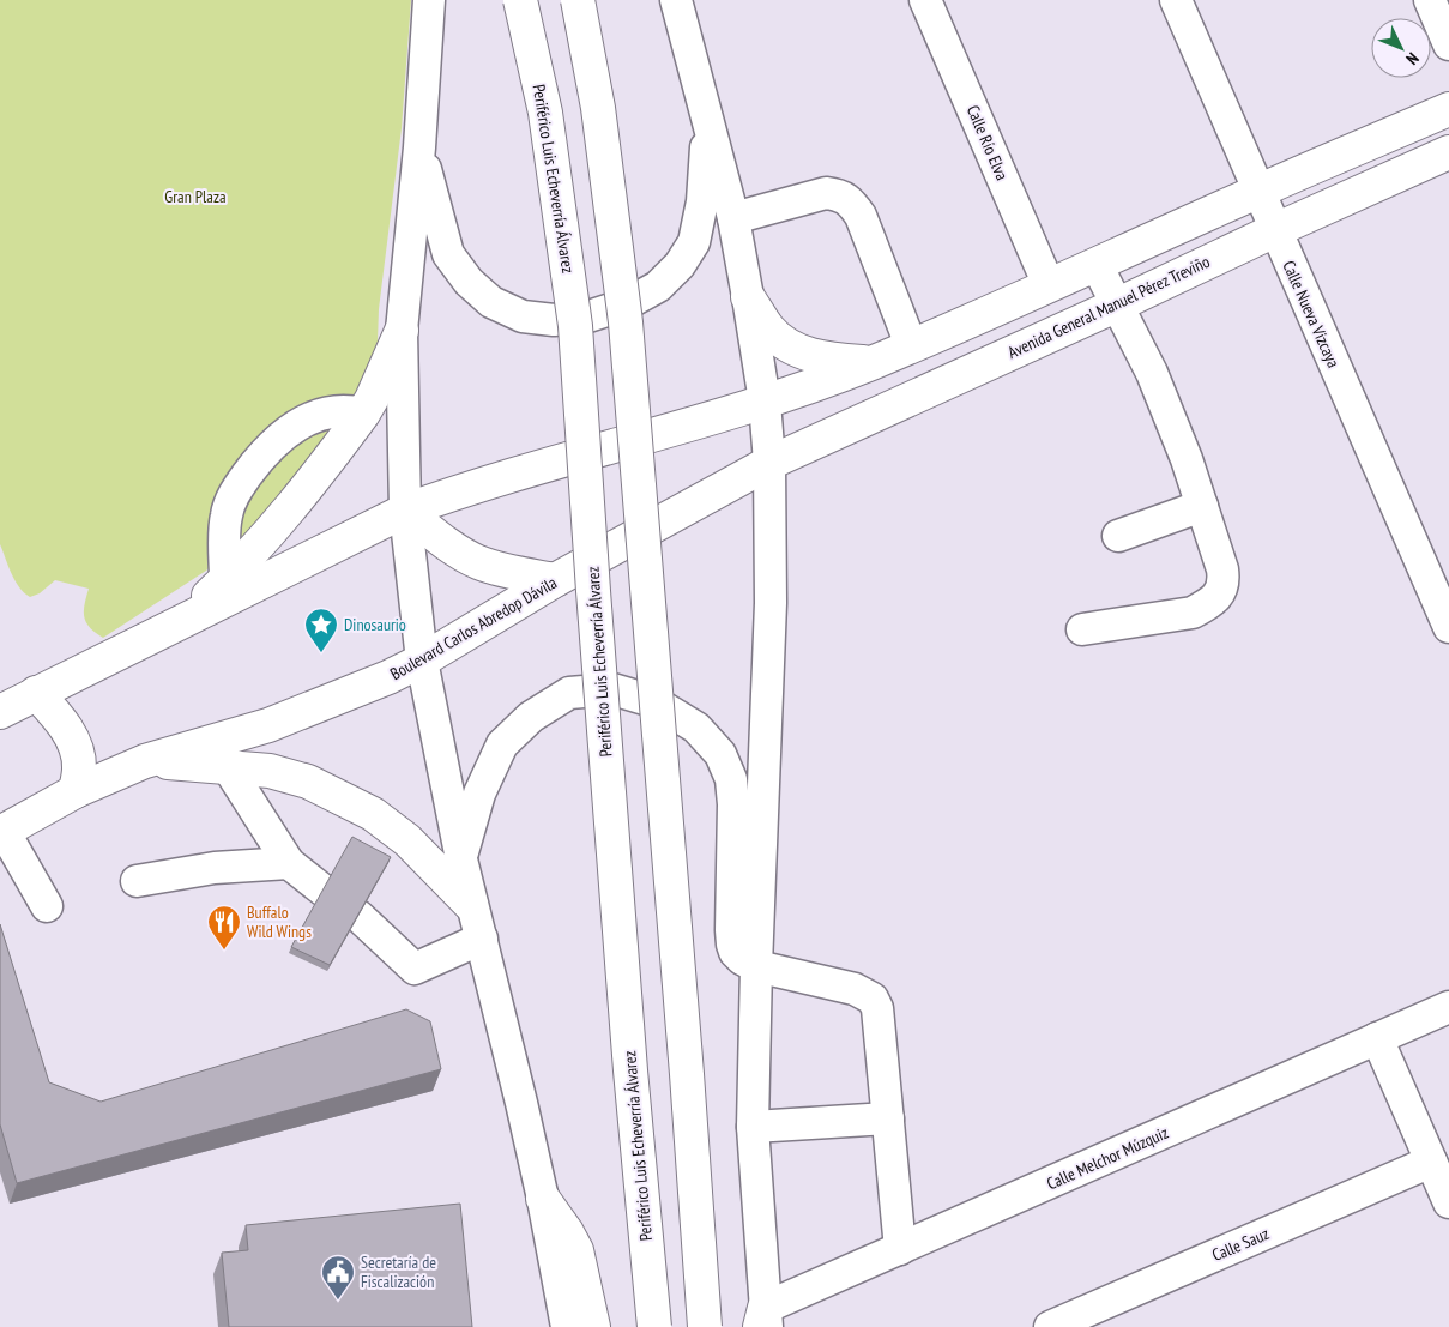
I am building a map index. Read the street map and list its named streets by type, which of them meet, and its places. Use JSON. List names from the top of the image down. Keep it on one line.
{"streets":{"main road":["Periférico Luis Echeverría Álvarez","Avenida General Manuel Pérez Treviño","Boulevard Carlos Abredop Dávila"],"street":["Calle Río Elva","Calle Nueva Vizcaya","Calle Melchor Múzquiz","Calle Sauz"]},"crossings":[["Avenida General Manuel Pérez Treviño","Calle Nueva Vizcaya"],["Avenida General Manuel Pérez Treviño","Boulevard Carlos Abredop Dávila"]],"parks":["Gran Plaza"],"places":{"place":["Dinosaurio"],"restaurant":["Buffalo Wild Wings"],"public building":["Secretaría de Fiscalización"]},"north":"bottom right"}
